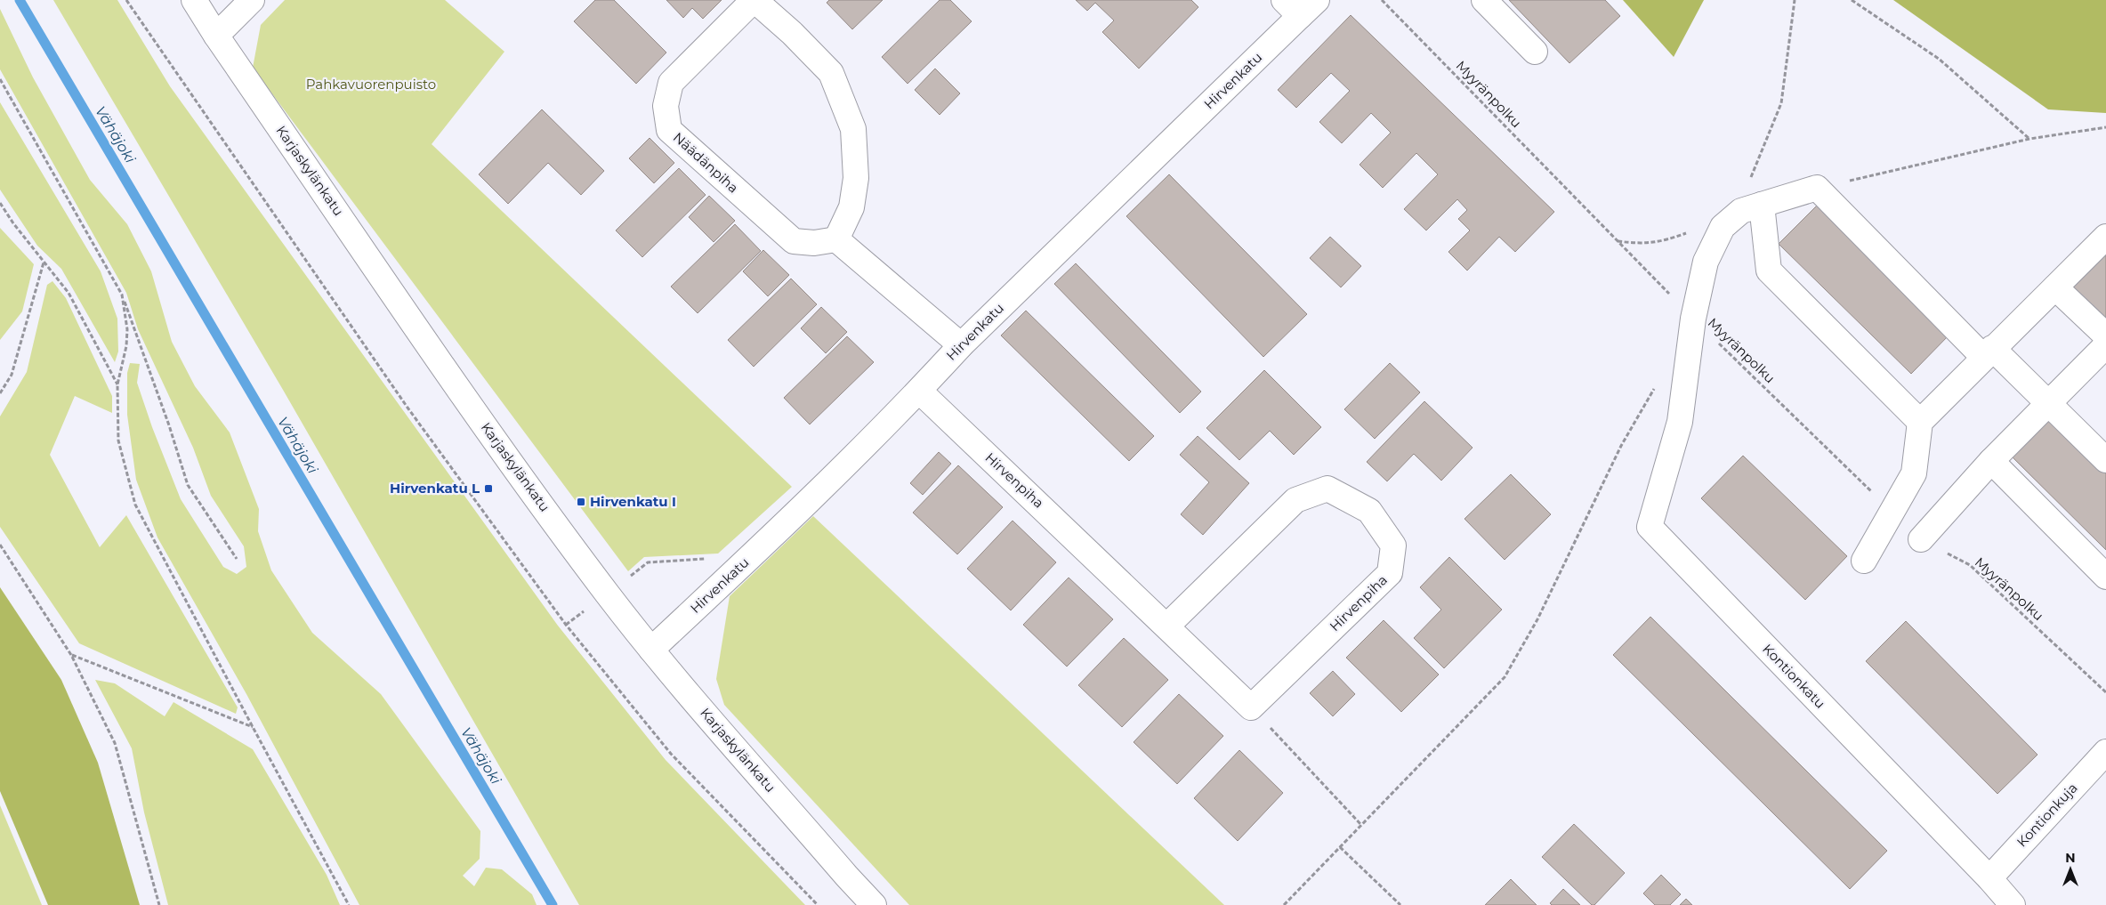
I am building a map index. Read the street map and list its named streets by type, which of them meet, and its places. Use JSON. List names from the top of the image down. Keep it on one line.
{"streets":{"street":["Hirvenkatu","Näädänpiha","Karjaskylänkatu","Hirvenpiha","Kontionkatu","Kontionkuja"],"path":["Myyränpolku"]},"crossings":[["Hirvenkatu","Karjaskylänkatu"],["Hirvenkatu","Hirvenpiha"],["Myyränpolku","Kontionkatu"],["Kontionkatu","Kontionkuja"]],"water":["Vähäjoki"],"parks":["Pahkavuorenpuisto"],"places":{"transit":["Hirvenkatu L","Hirvenkatu I"]},"north":"top"}
